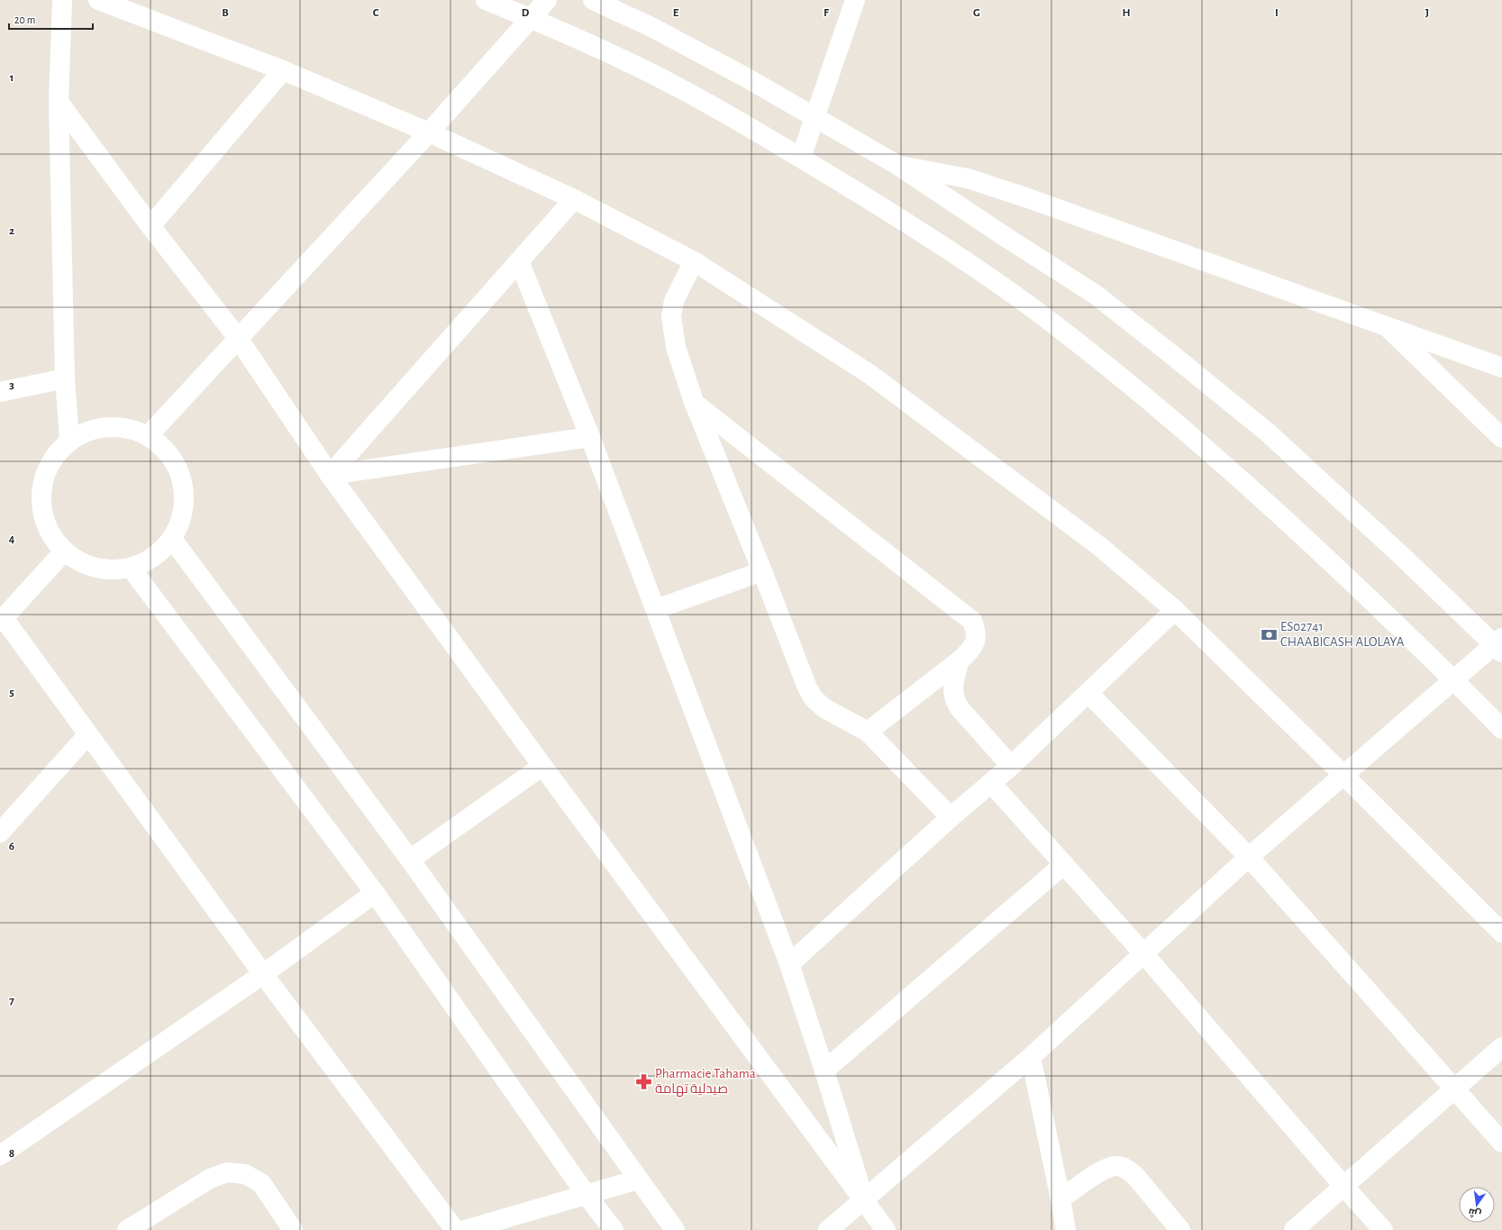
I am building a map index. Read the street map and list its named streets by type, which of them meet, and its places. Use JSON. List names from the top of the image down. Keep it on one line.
{"places":{"bank":["ES02741 CHAABICASH ALOLAYA"],"pharmacy":["Pharmacie Tahama صيدلية تهامة"]},"scale_bar":"20 m","north":"bottom","grid":{"columns":["B","C","D","E","F","G","H","I","J"],"rows":["1","2","3","4","5","6","7","8"]}}
